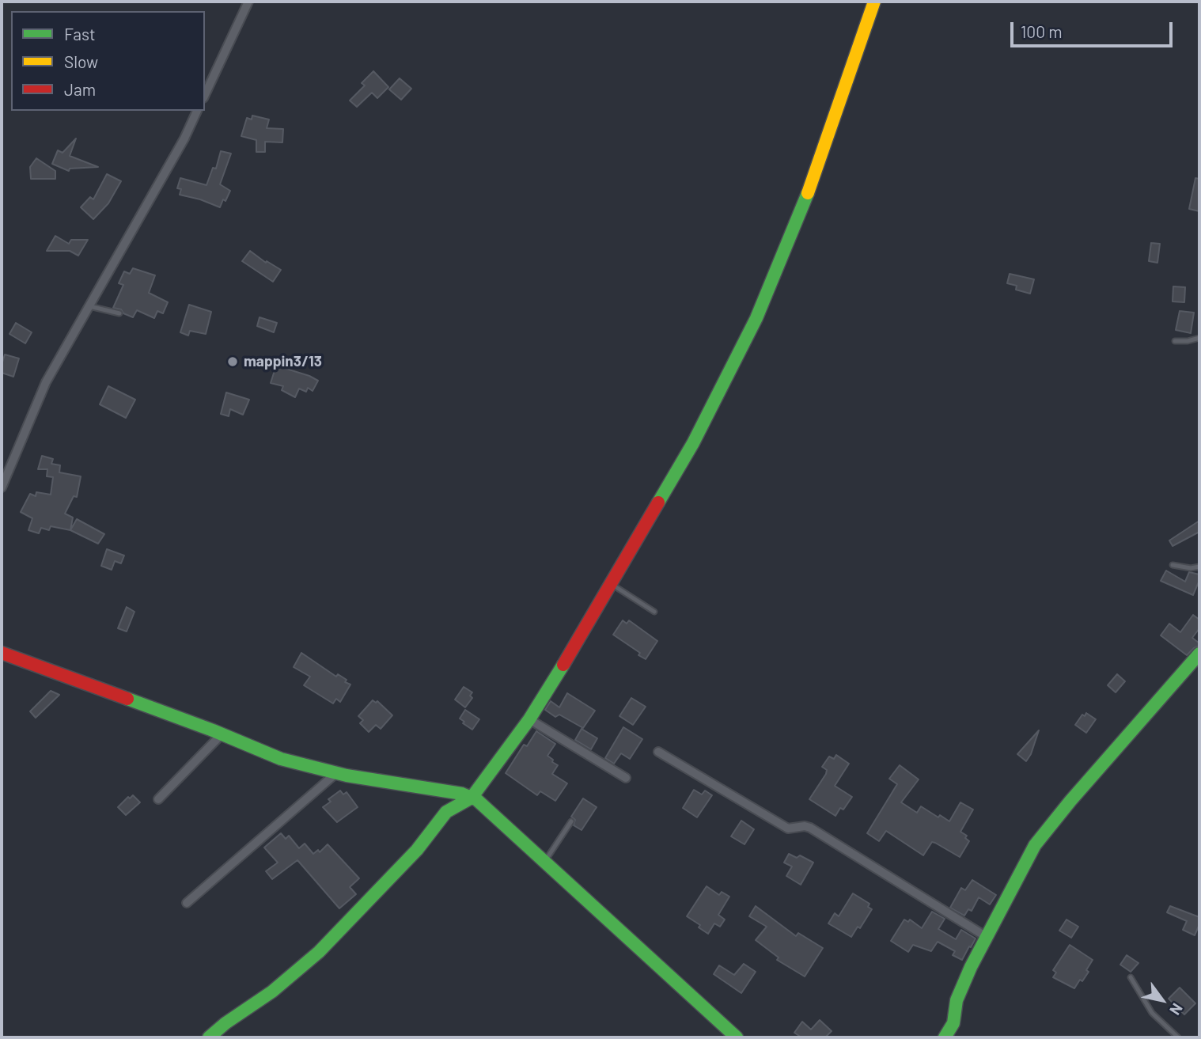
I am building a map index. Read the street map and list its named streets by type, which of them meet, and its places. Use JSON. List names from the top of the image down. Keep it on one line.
{"places":["mappin3/13"],"legend":["Fast","Slow","Jam"],"scale_bar":"100 m","north":"bottom right"}
